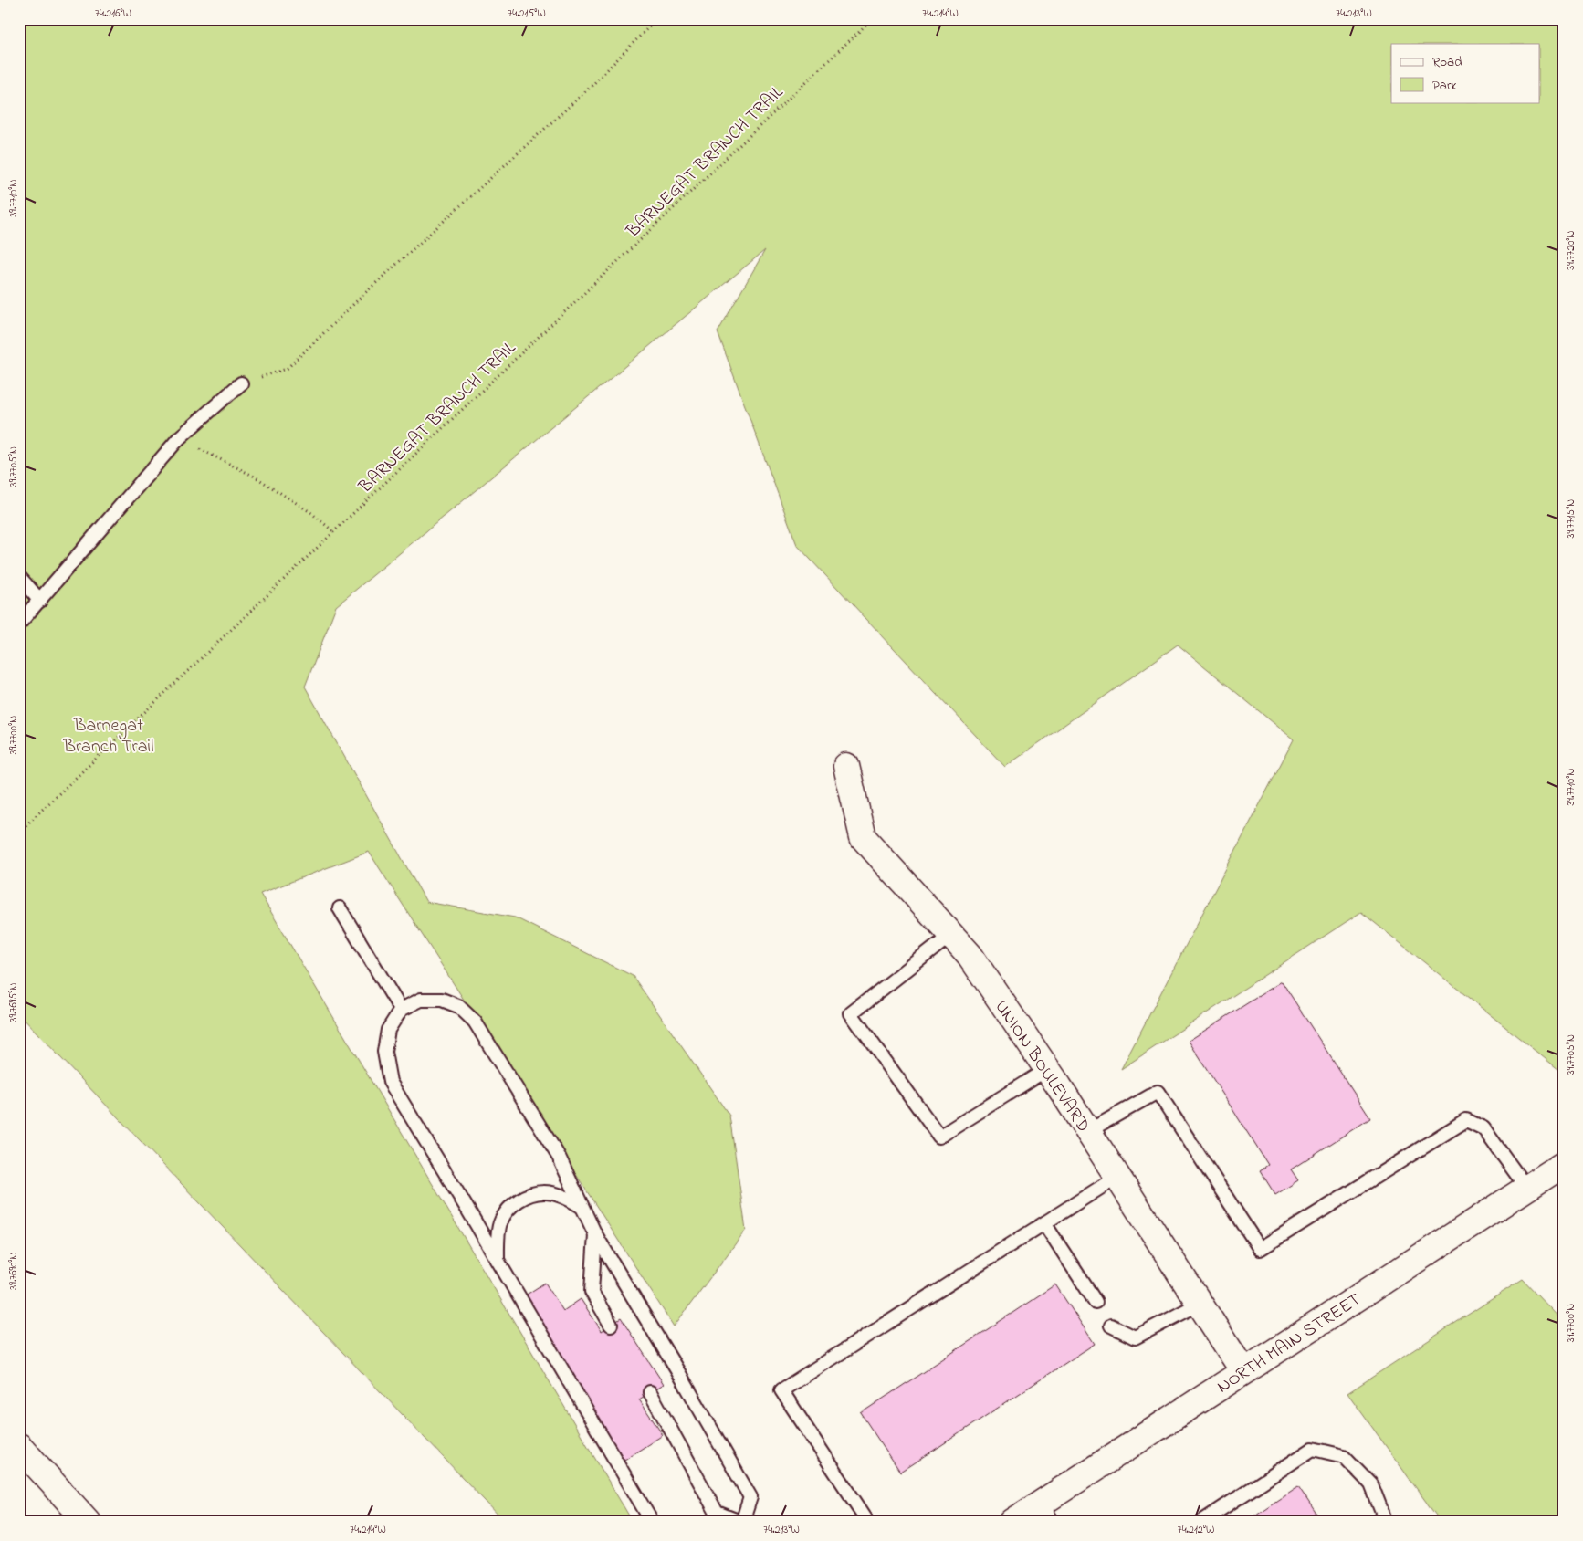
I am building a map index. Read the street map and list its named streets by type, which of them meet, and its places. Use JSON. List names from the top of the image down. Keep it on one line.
{"streets":{"main road":["UNION BOULEVARD","NORTH MAIN STREET"],"path":["BARNEGAT BRANCH TRAIL"]},"crossings":[["UNION BOULEVARD","NORTH MAIN STREET"]],"parks":["Barnegat Branch Trail"],"legend":["Road","Park"],"coordinates":["74.216°W","74.215°W","74.214°W","74.213°W","39.7710°N","39.7720°N","39.7705°N","39.7715°N","39.7700°N","39.7695°N","39.7690°N","74.212°W"]}
